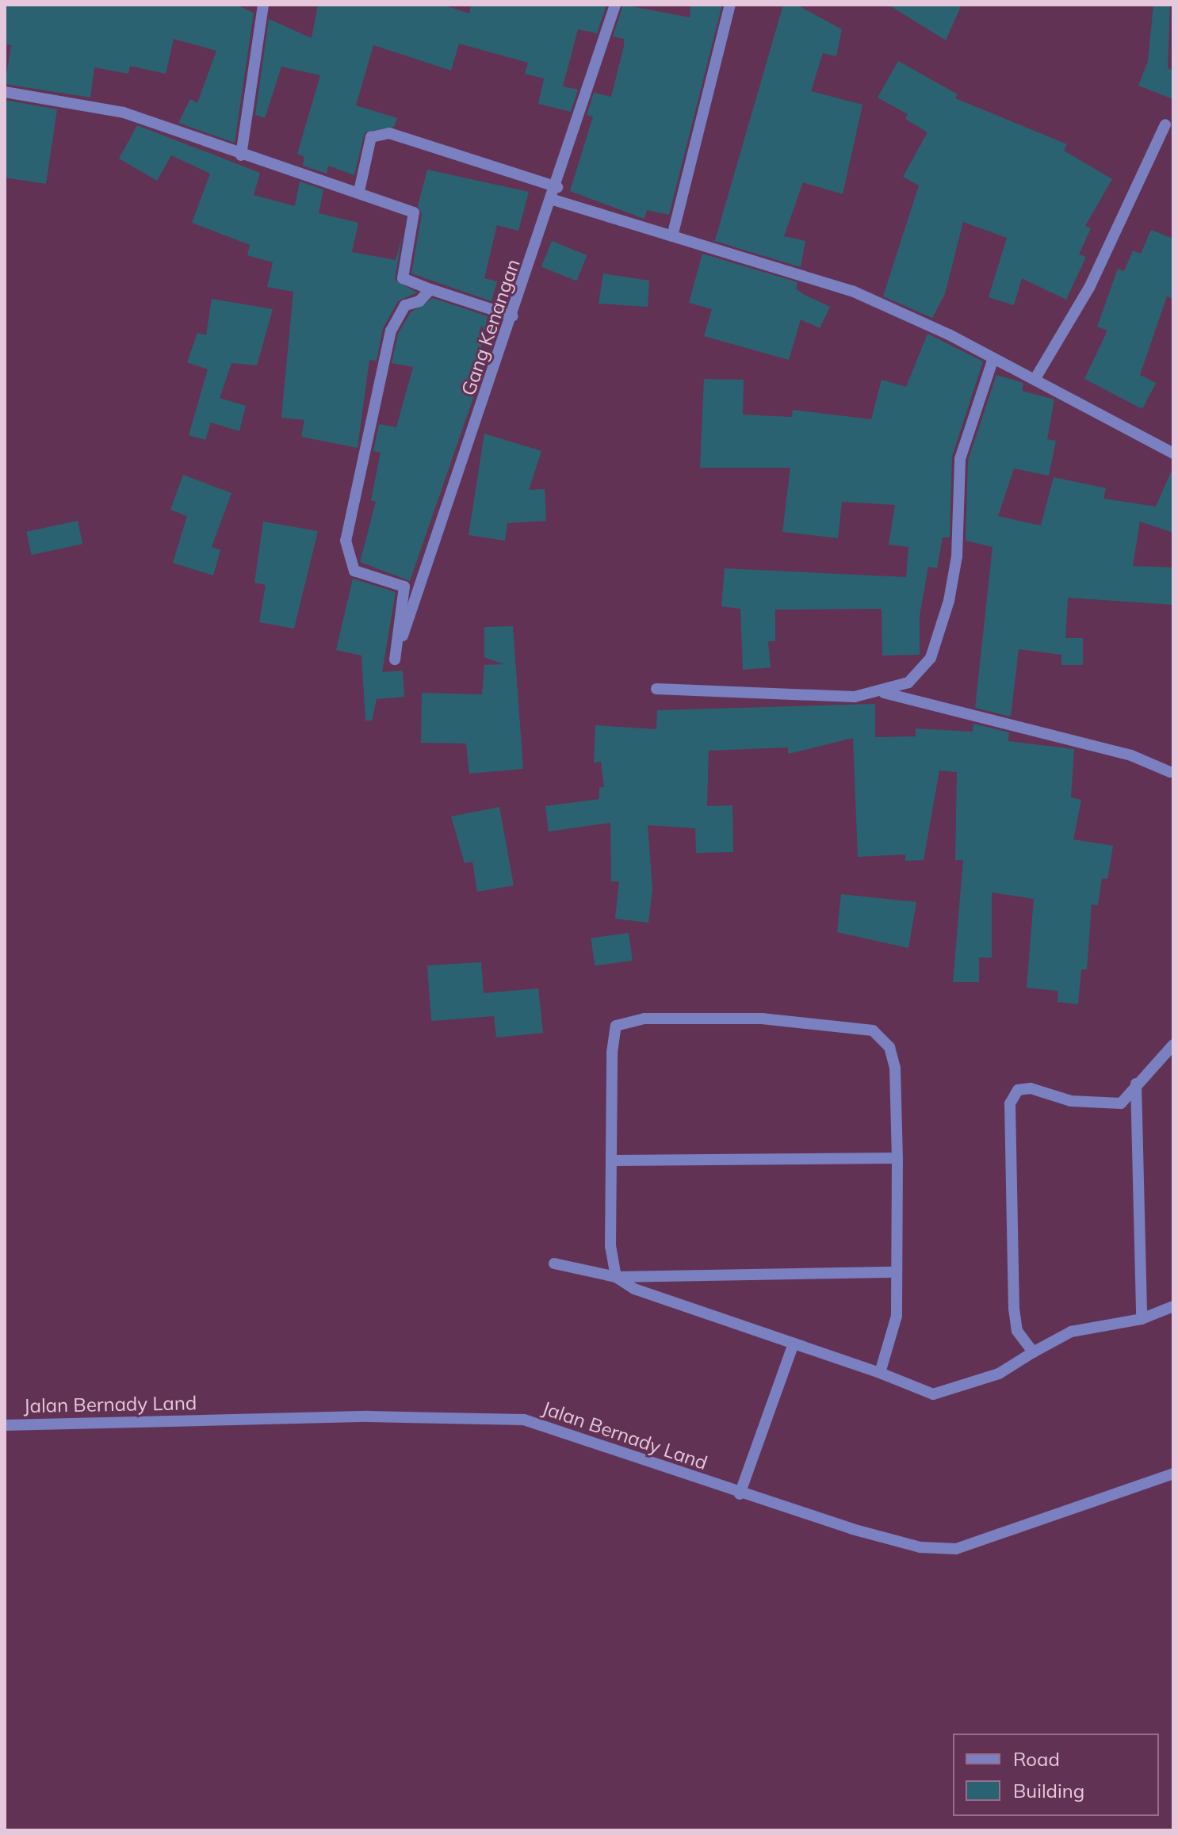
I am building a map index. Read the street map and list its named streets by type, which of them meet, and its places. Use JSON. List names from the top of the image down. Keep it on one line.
{"streets":{"street":["Gang Kenangan","Jalan Bernady Land"]},"legend":["Road","Building"]}
